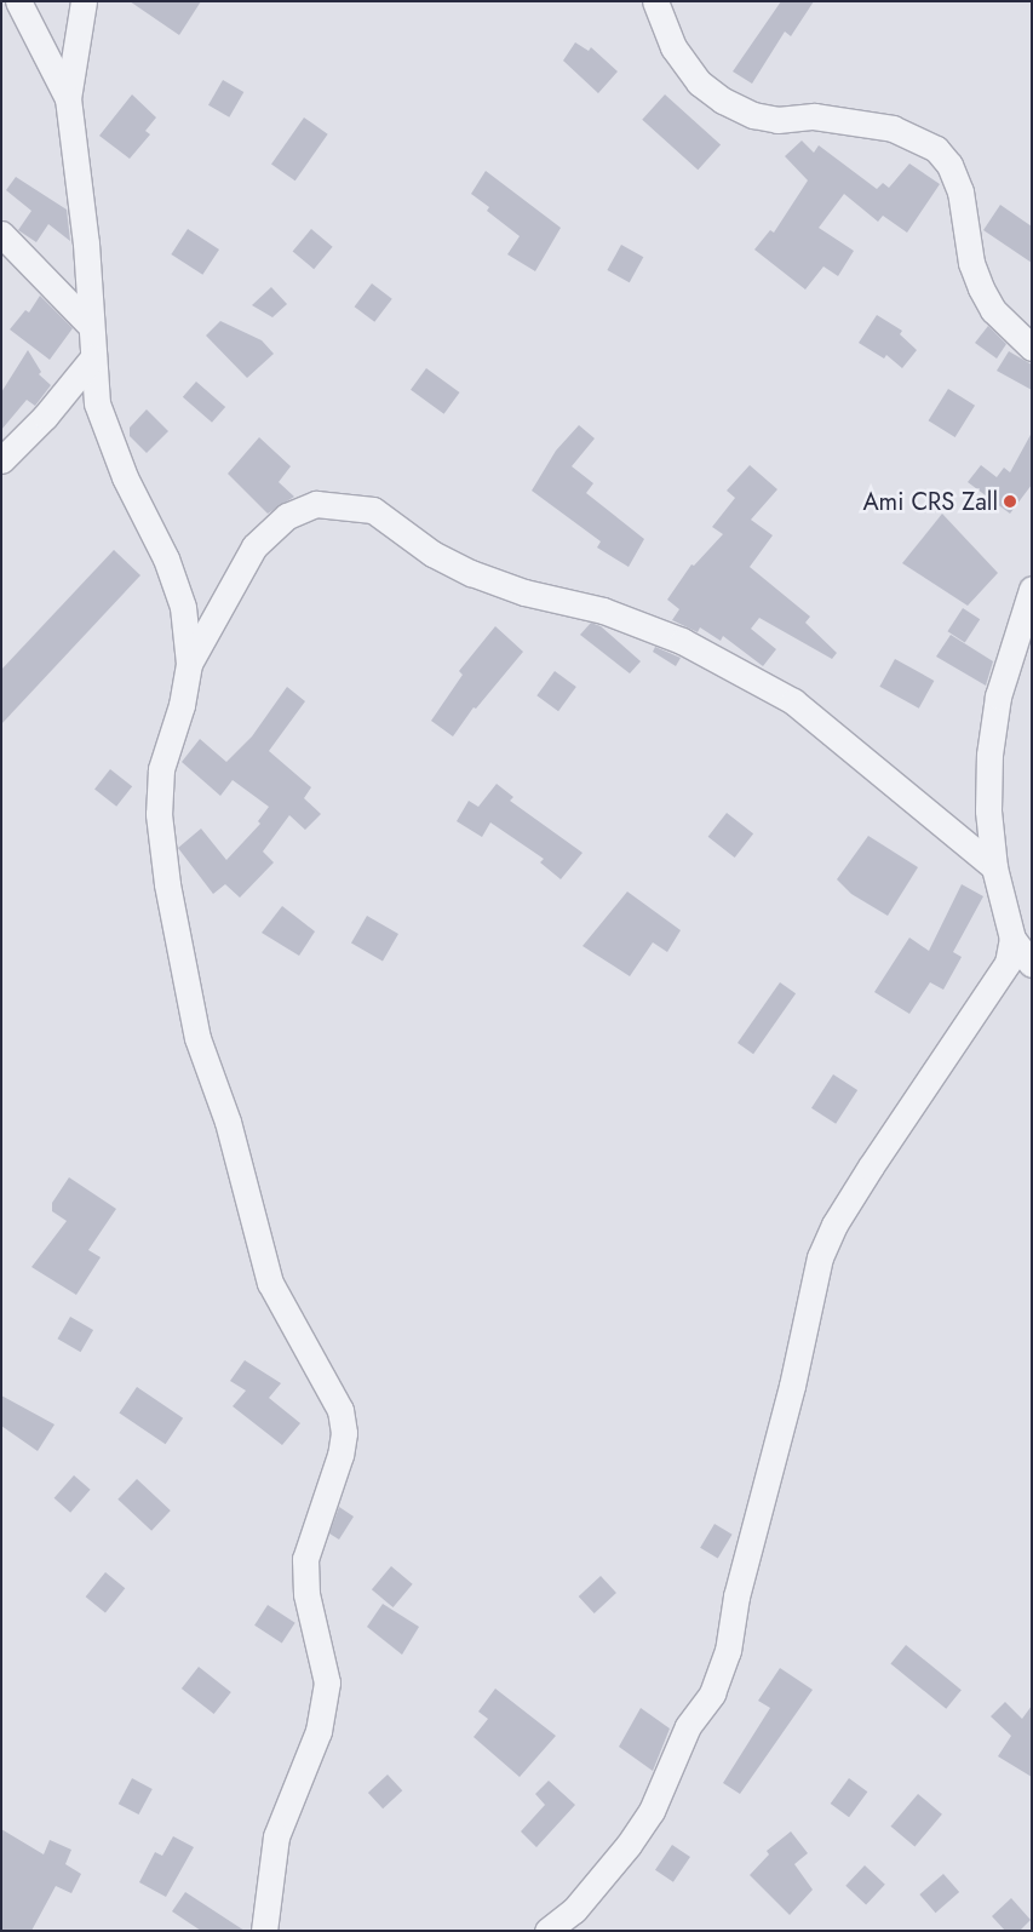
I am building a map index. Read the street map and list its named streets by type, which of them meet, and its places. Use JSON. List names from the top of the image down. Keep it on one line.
{"places":["Ami CRS Zall"]}
